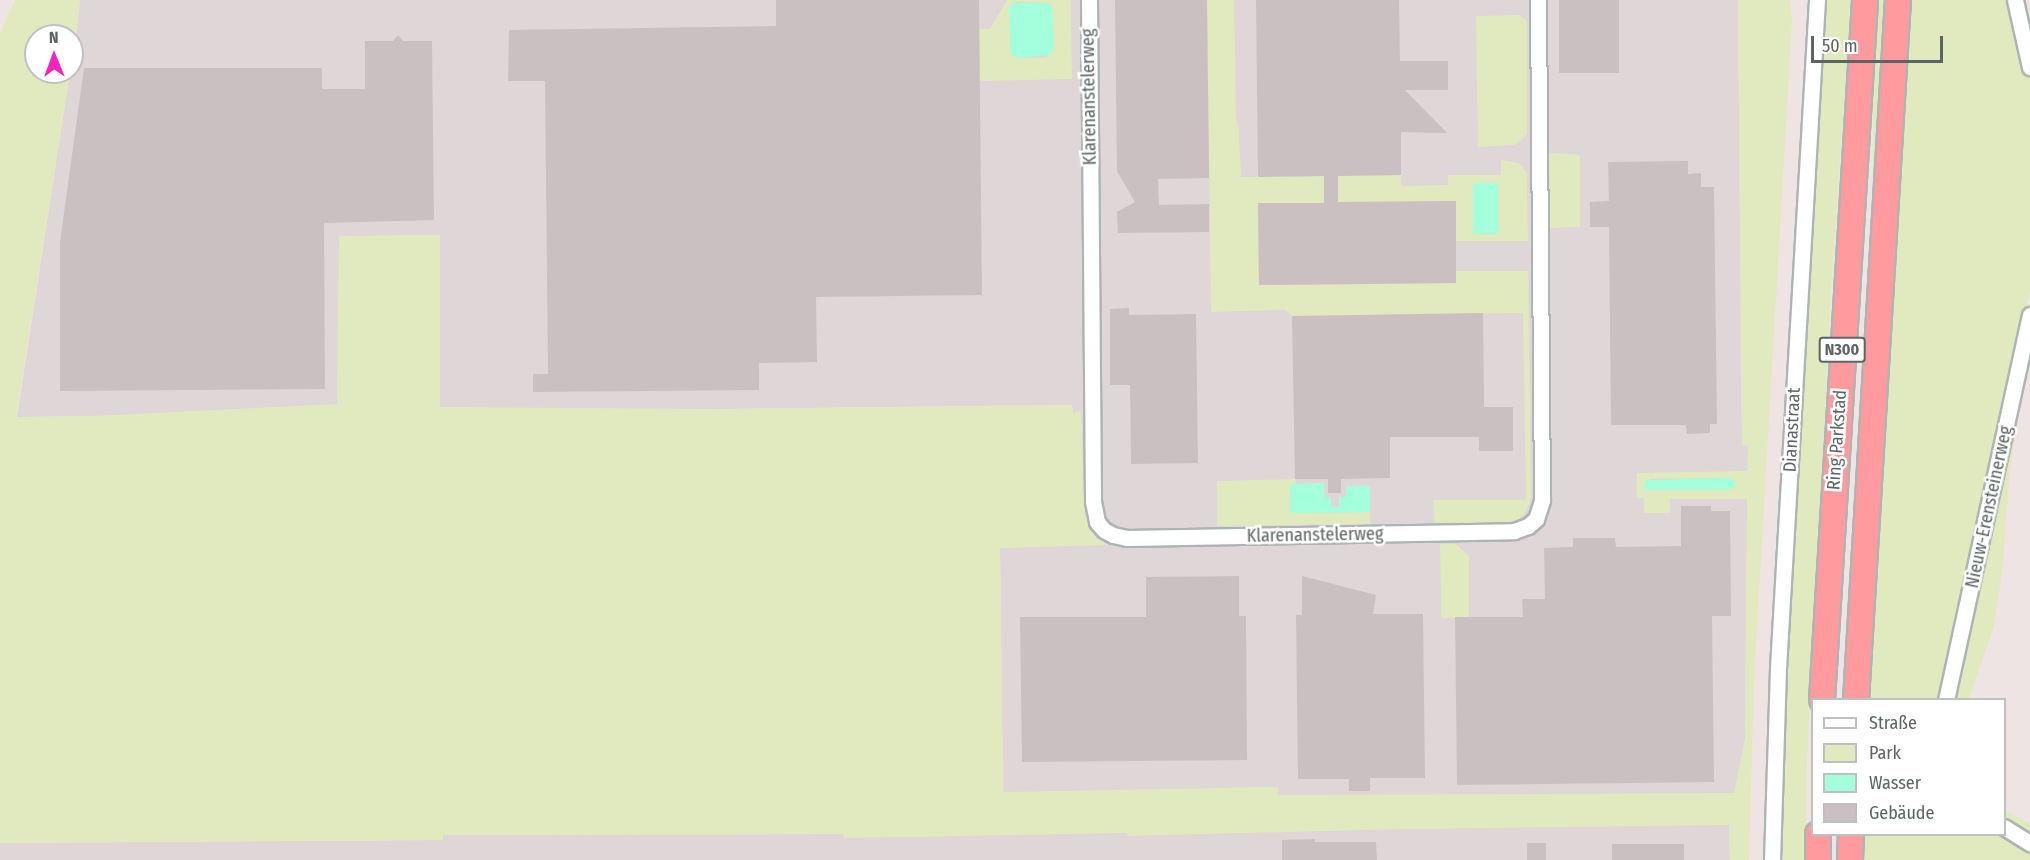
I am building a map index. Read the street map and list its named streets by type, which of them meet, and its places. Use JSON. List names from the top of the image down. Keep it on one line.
{"streets":{"highway":["N300","Ring Parkstad"],"street":["Klarenanstelerweg","Dianastraat","Nieuw-Erensteinerweg"]},"legend":["Straße","Park","Wasser","Gebäude"],"scale_bar":"50 m","north":"top"}
